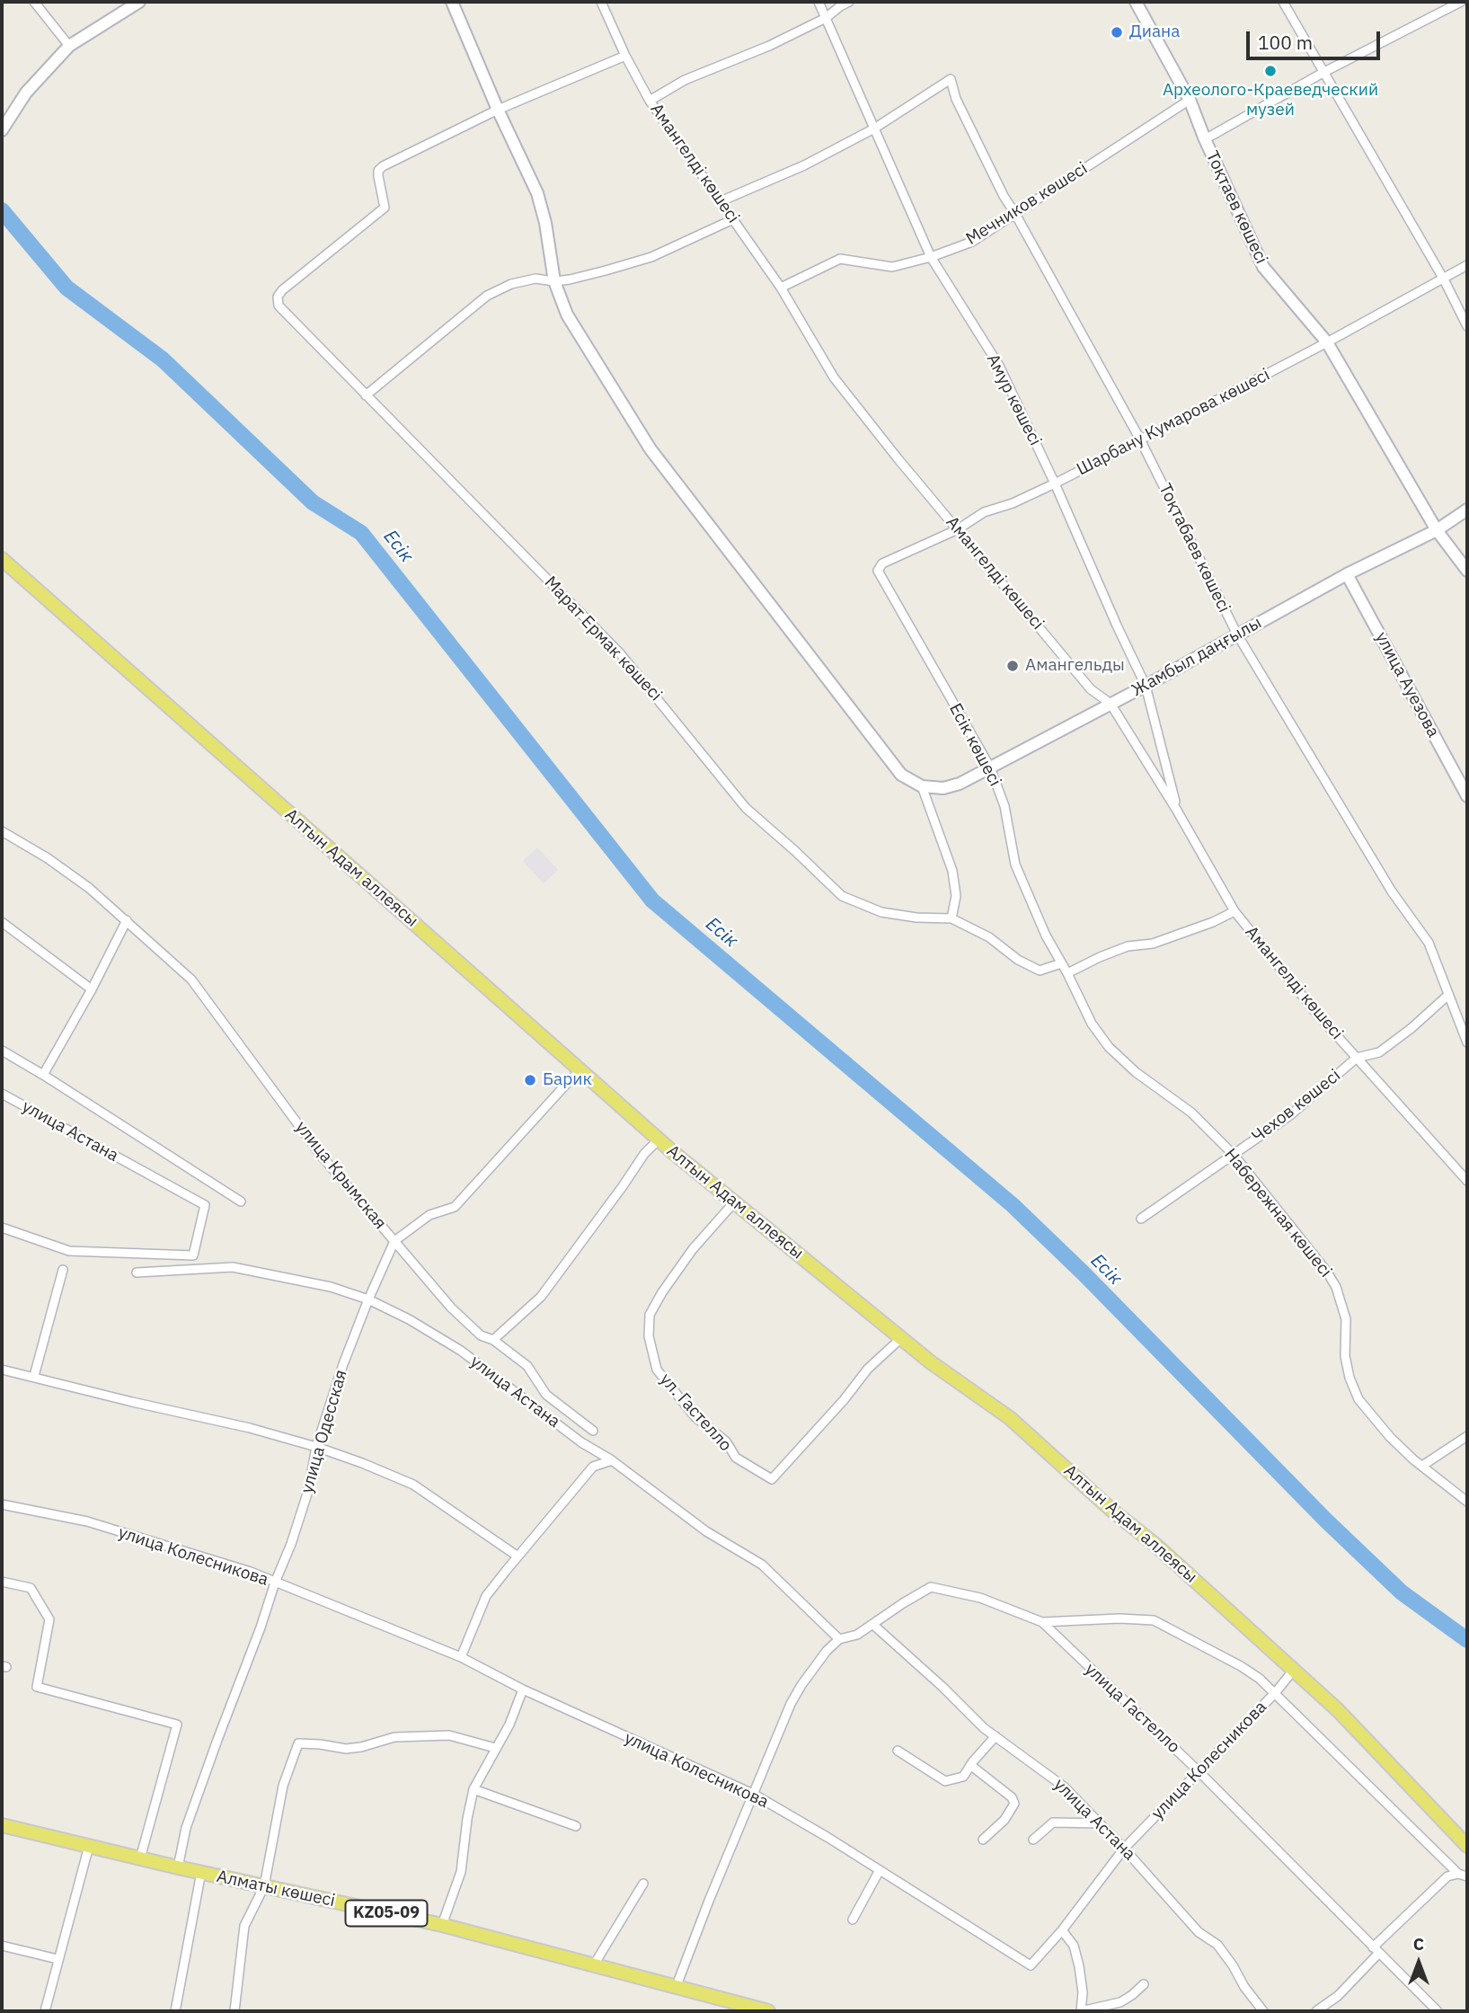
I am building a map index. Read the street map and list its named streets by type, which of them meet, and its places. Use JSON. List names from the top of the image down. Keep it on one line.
{"streets":{"main road":["Алтын Адам аллеясы","Алматы көшесі","KZ05-09"],"street":["Амангелді көшесі","Мечников көшесі","Тоқтаев көшесі","Амур көшесі","Шарбану Кумарова көшесі","Тоқтабаев көшесі","Марат Ермак көшесі","Жамбыл даңғылы","улица Ауезова","Есік көшесі","Чехов көшесі","улица Астана","улица Крымская","Набережная көшесі","ул. Гастелло","улица Одесская","улица Колесникова","улица Гастелло"]},"crossings":[["Амангелді көшесі","Мечников көшесі"],["Амангелді көшесі","Амур көшесі"],["Амангелді көшесі","Шарбану Кумарова көшесі"],["Амангелді көшесі","Жамбыл даңғылы"],["Амангелді көшесі","Чехов көшесі"],["Мечников көшесі","Тоқтаев көшесі"],["Мечников көшесі","Амур көшесі"],["Мечников көшесі","Тоқтабаев көшесі"],["Тоқтаев көшесі","Шарбану Кумарова көшесі"],["Тоқтаев көшесі","Жамбыл даңғылы"],["Амур көшесі","Шарбану Кумарова көшесі"],["Амур көшесі","Тоқтабаев көшесі"],["Амур көшесі","Жамбыл даңғылы"],["Шарбану Кумарова көшесі","Тоқтабаев көшесі"],["Шарбану Кумарова көшесі","Есік көшесі"],["Тоқтабаев көшесі","Жамбыл даңғылы"],["Тоқтабаев көшесі","Чехов көшесі"],["Жамбыл даңғылы","улица Ауезова"],["Жамбыл даңғылы","Есік көшесі"],["Есік көшесі","Набережная көшесі"],["Алтын Адам аллеясы","ул. Гастелло"],["Алтын Адам аллеясы","улица Одесская"],["Алтын Адам аллеясы","улица Колесникова"],["Чехов көшесі","Набережная көшесі"],["улица Астана","улица Одесская"],["улица Астана","улица Колесникова"],["улица Астана","улица Гастелло"],["улица Крымская","улица Одесская"],["улица Одесская","улица Колесникова"],["улица Одесская","Алматы көшесі"],["улица Колесникова","улица Гастелло"]],"water":["Есік"],"places":["Диана","Археолого-Краеведческий музей","Амангельды","Барик"],"scale_bar":"100 m","north":"top"}
